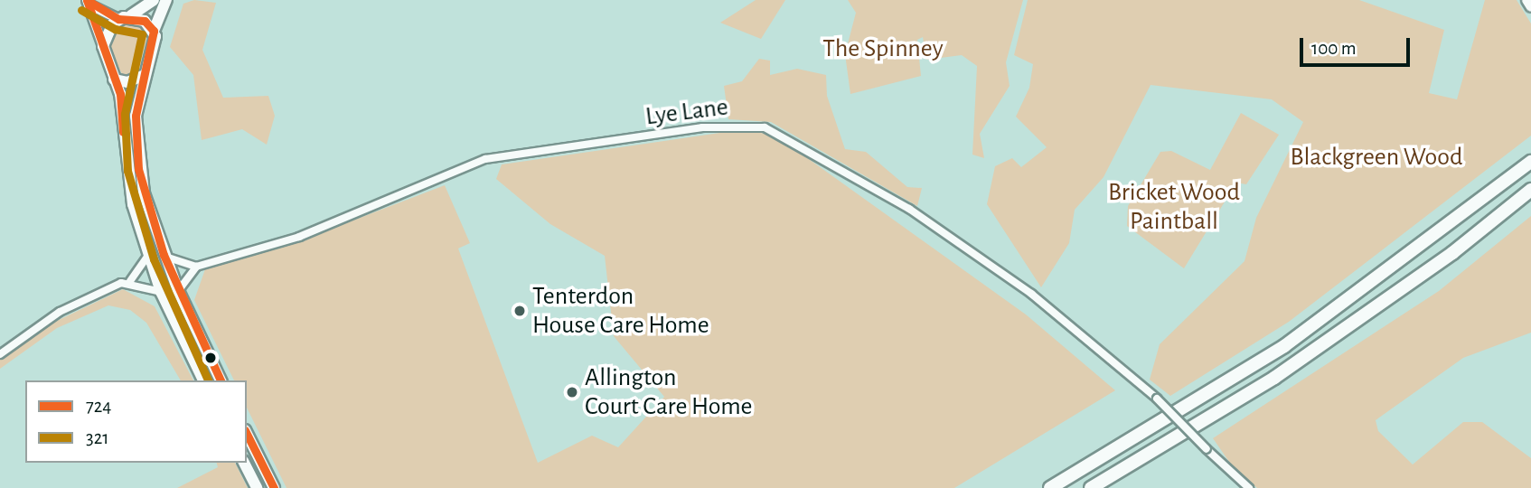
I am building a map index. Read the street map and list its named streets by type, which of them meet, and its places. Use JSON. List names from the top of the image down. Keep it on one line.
{"streets":{"street":["Lye Lane"]},"parks":["The Spinney","Blackgreen Wood","Bricket Wood Paintball"],"places":["Tenterdon House Care Home","Allington Court Care Home"],"lines":["transit line 724","transit line 321"],"legend":["724","321"],"scale_bar":"100 m"}
